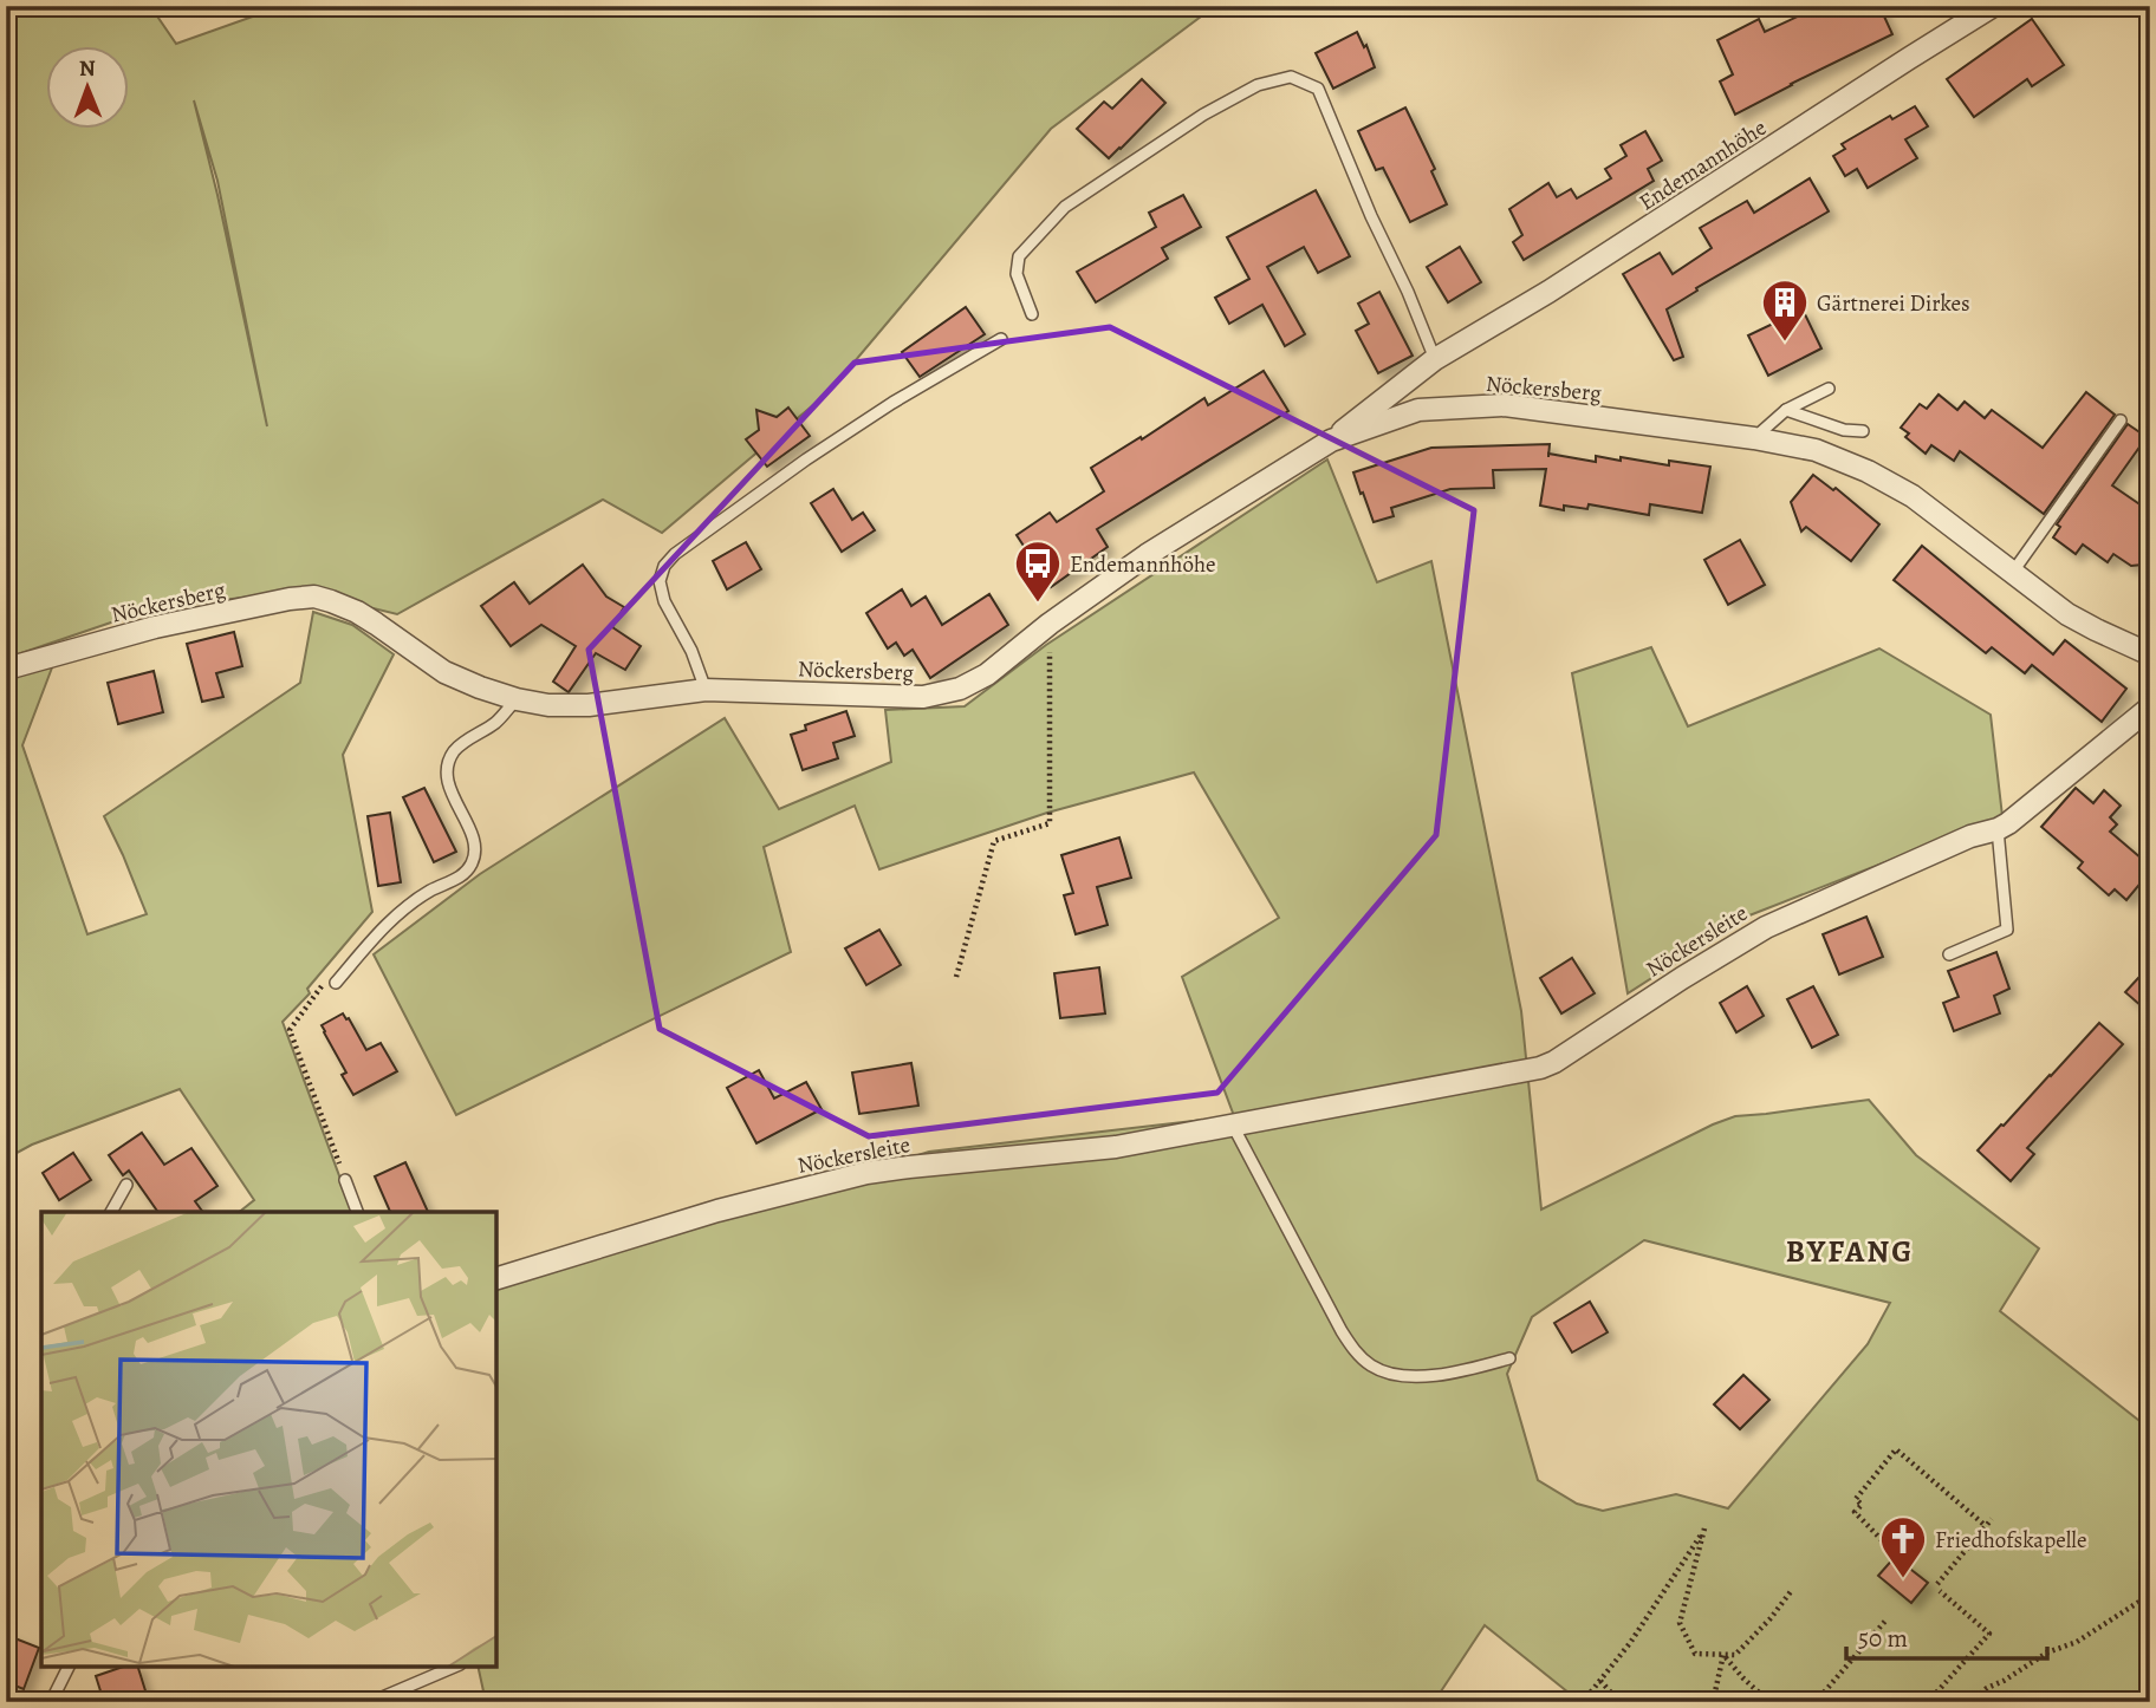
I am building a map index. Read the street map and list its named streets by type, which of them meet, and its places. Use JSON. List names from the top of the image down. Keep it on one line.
{"streets":{"street":["Endemannhöhe","Nöckersberg","Nöckersleite"]},"crossings":[["Endemannhöhe","Nöckersberg"]],"districts":["BYFANG"],"places":{"building":["Gärtnerei Dirkes"],"bus stop":["Endemannhöhe"],"church":["Friedhofskapelle"]},"scale_bar":"50 m","north":"top"}
